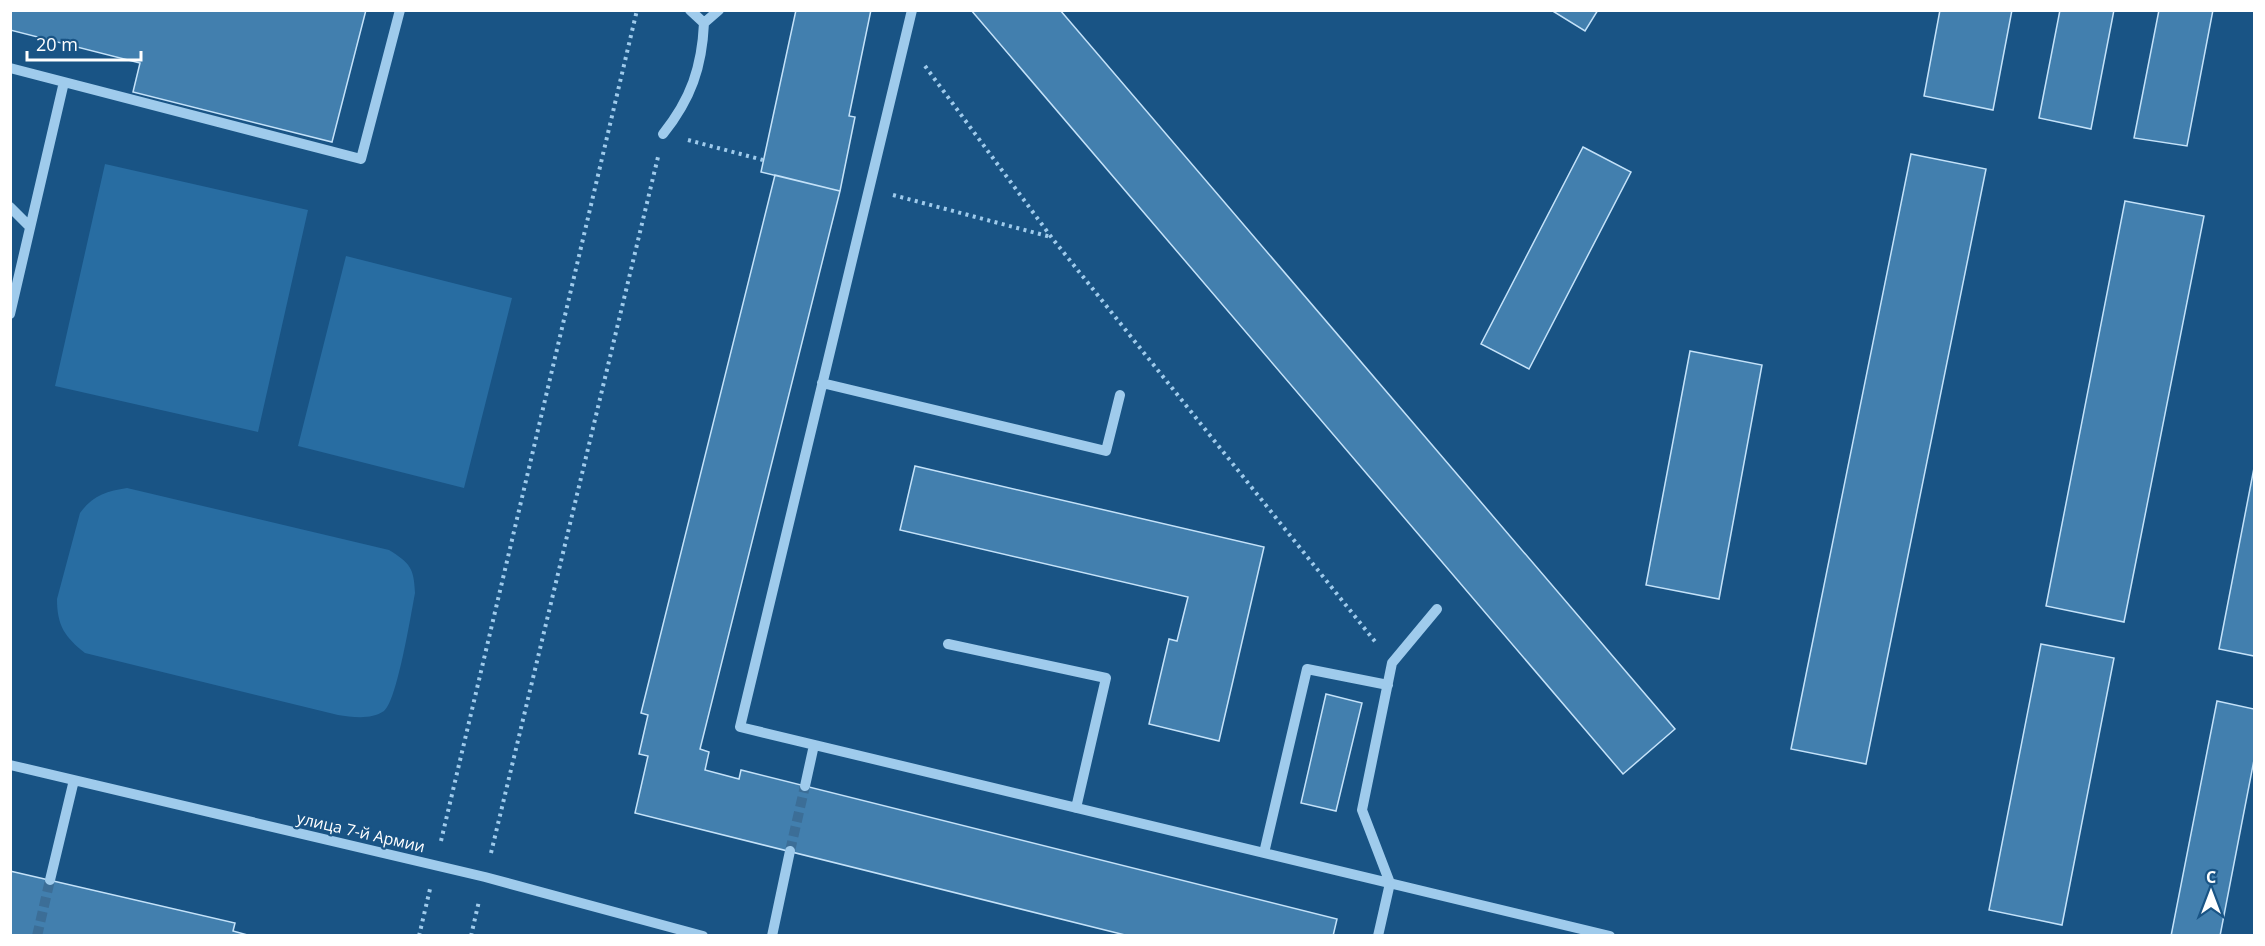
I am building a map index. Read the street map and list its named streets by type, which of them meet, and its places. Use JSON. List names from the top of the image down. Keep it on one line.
{"streets":{"street":["улица 7-й Армии"]},"scale_bar":"20 m","north":"top"}
